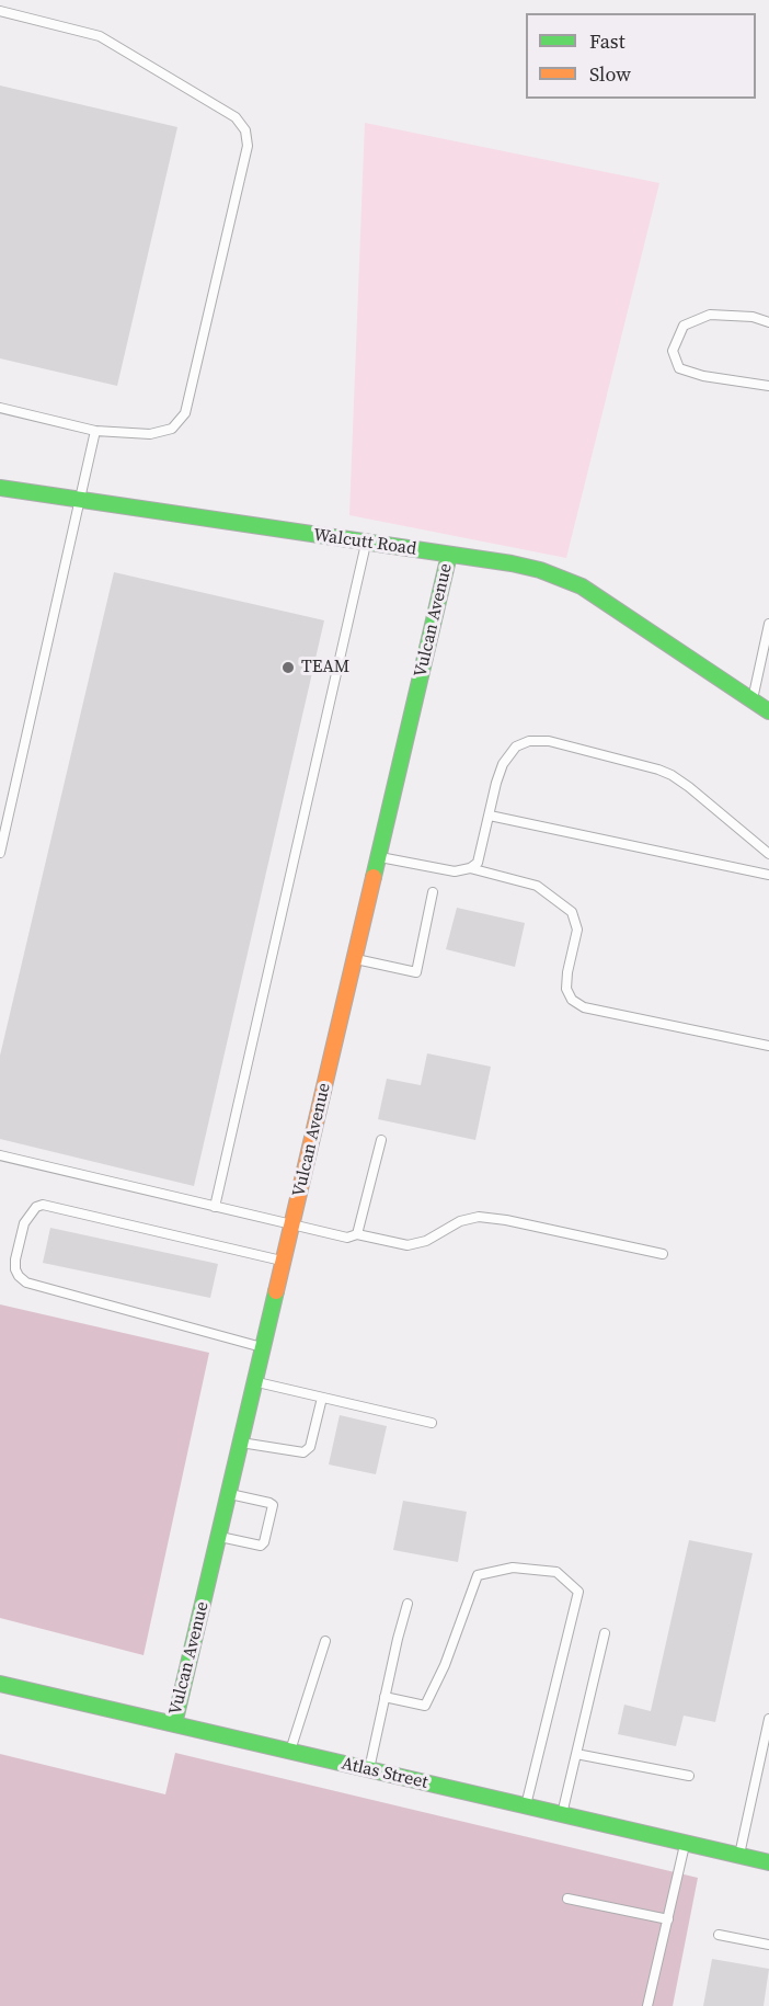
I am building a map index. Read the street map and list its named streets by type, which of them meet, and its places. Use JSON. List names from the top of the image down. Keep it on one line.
{"streets":{"street":["Walcutt Road","Vulcan Avenue","Atlas Street"]},"crossings":[["Walcutt Road","Vulcan Avenue"],["Vulcan Avenue","Atlas Street"]],"places":["TEAM"],"legend":["Fast","Slow"]}
